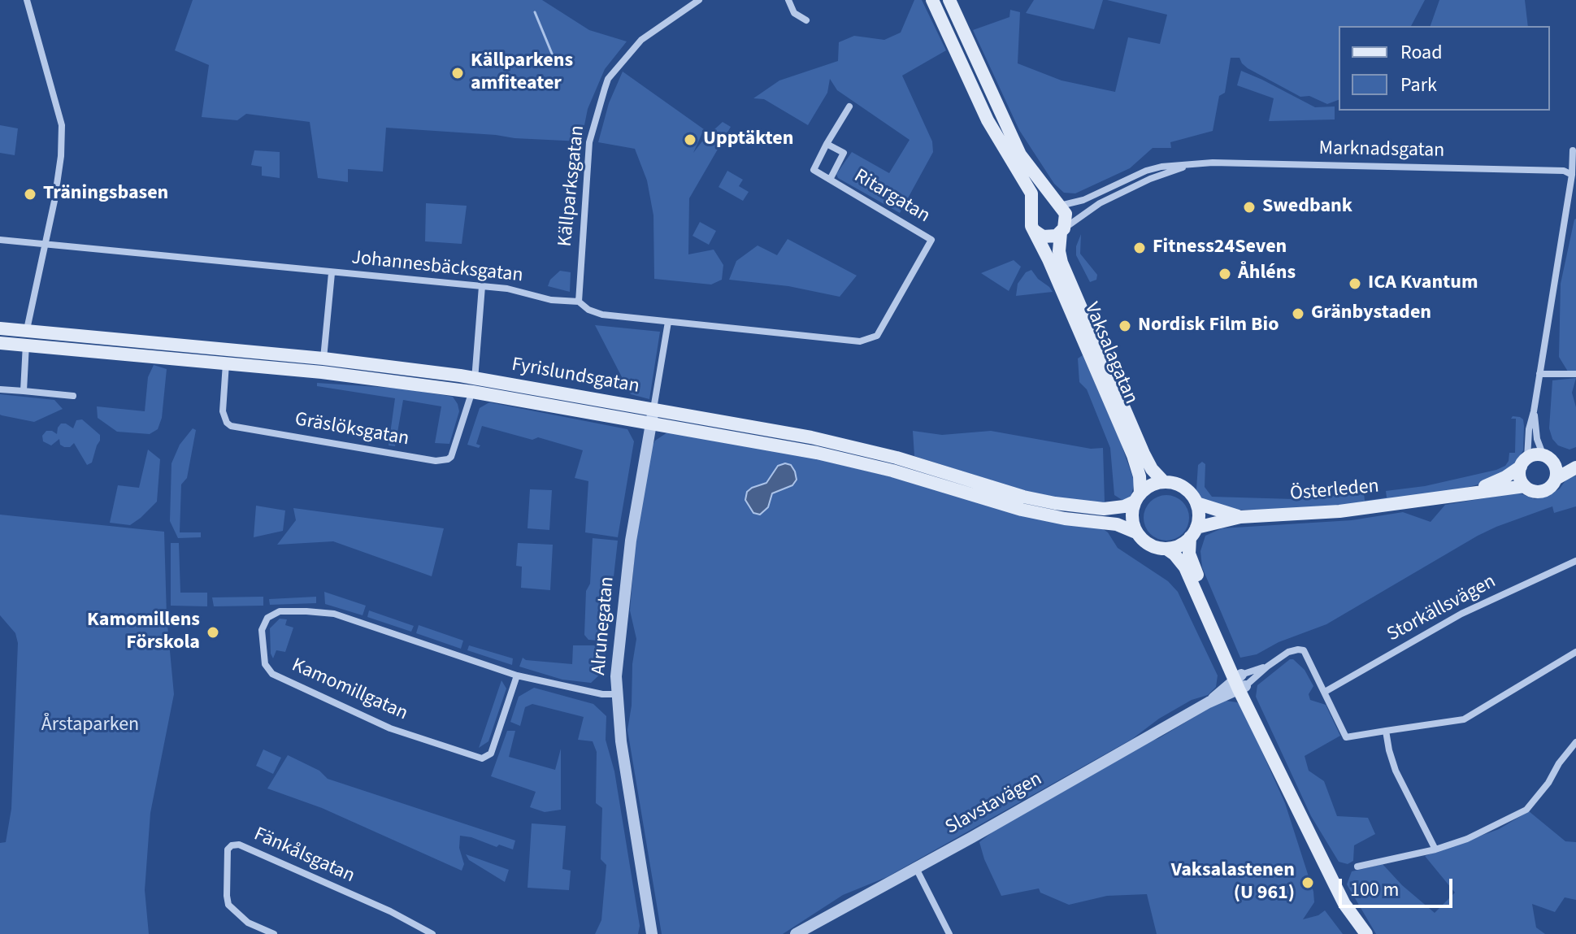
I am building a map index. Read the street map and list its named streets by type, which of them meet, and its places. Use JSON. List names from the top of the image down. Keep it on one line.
{"streets":{"main road":["Vaksalagatan","Fyrislundsgatan","Österleden"],"street":["Marknadsgatan","Källparksgatan","Ritargatan","Johannesbäcksgatan","Gräslöksgatan","Storkällsvägen","Alrunegatan","Kamomillgatan","Slavstavägen","Fänkålsgatan"]},"crossings":[["Marknadsgatan","Vaksalagatan"],["Källparksgatan","Johannesbäcksgatan"],["Ritargatan","Johannesbäcksgatan"],["Johannesbäcksgatan","Gräslöksgatan"],["Johannesbäcksgatan","Alrunegatan"],["Vaksalagatan","Fyrislundsgatan"],["Vaksalagatan","Österleden"],["Fyrislundsgatan","Gräslöksgatan"],["Fyrislundsgatan","Österleden"],["Fyrislundsgatan","Alrunegatan"],["Alrunegatan","Kamomillgatan"]],"parks":["Årstaparken"],"places":["Källparkens amfiteater","Upptäkten","Träningsbasen","Swedbank","Fitness24Seven","Åhléns","ICA Kvantum","Gränbystaden","Nordisk Film Bio","Kamomillens Förskola","Vaksalastenen (U 961)"],"legend":["Road","Park"],"scale_bar":"100 m"}
